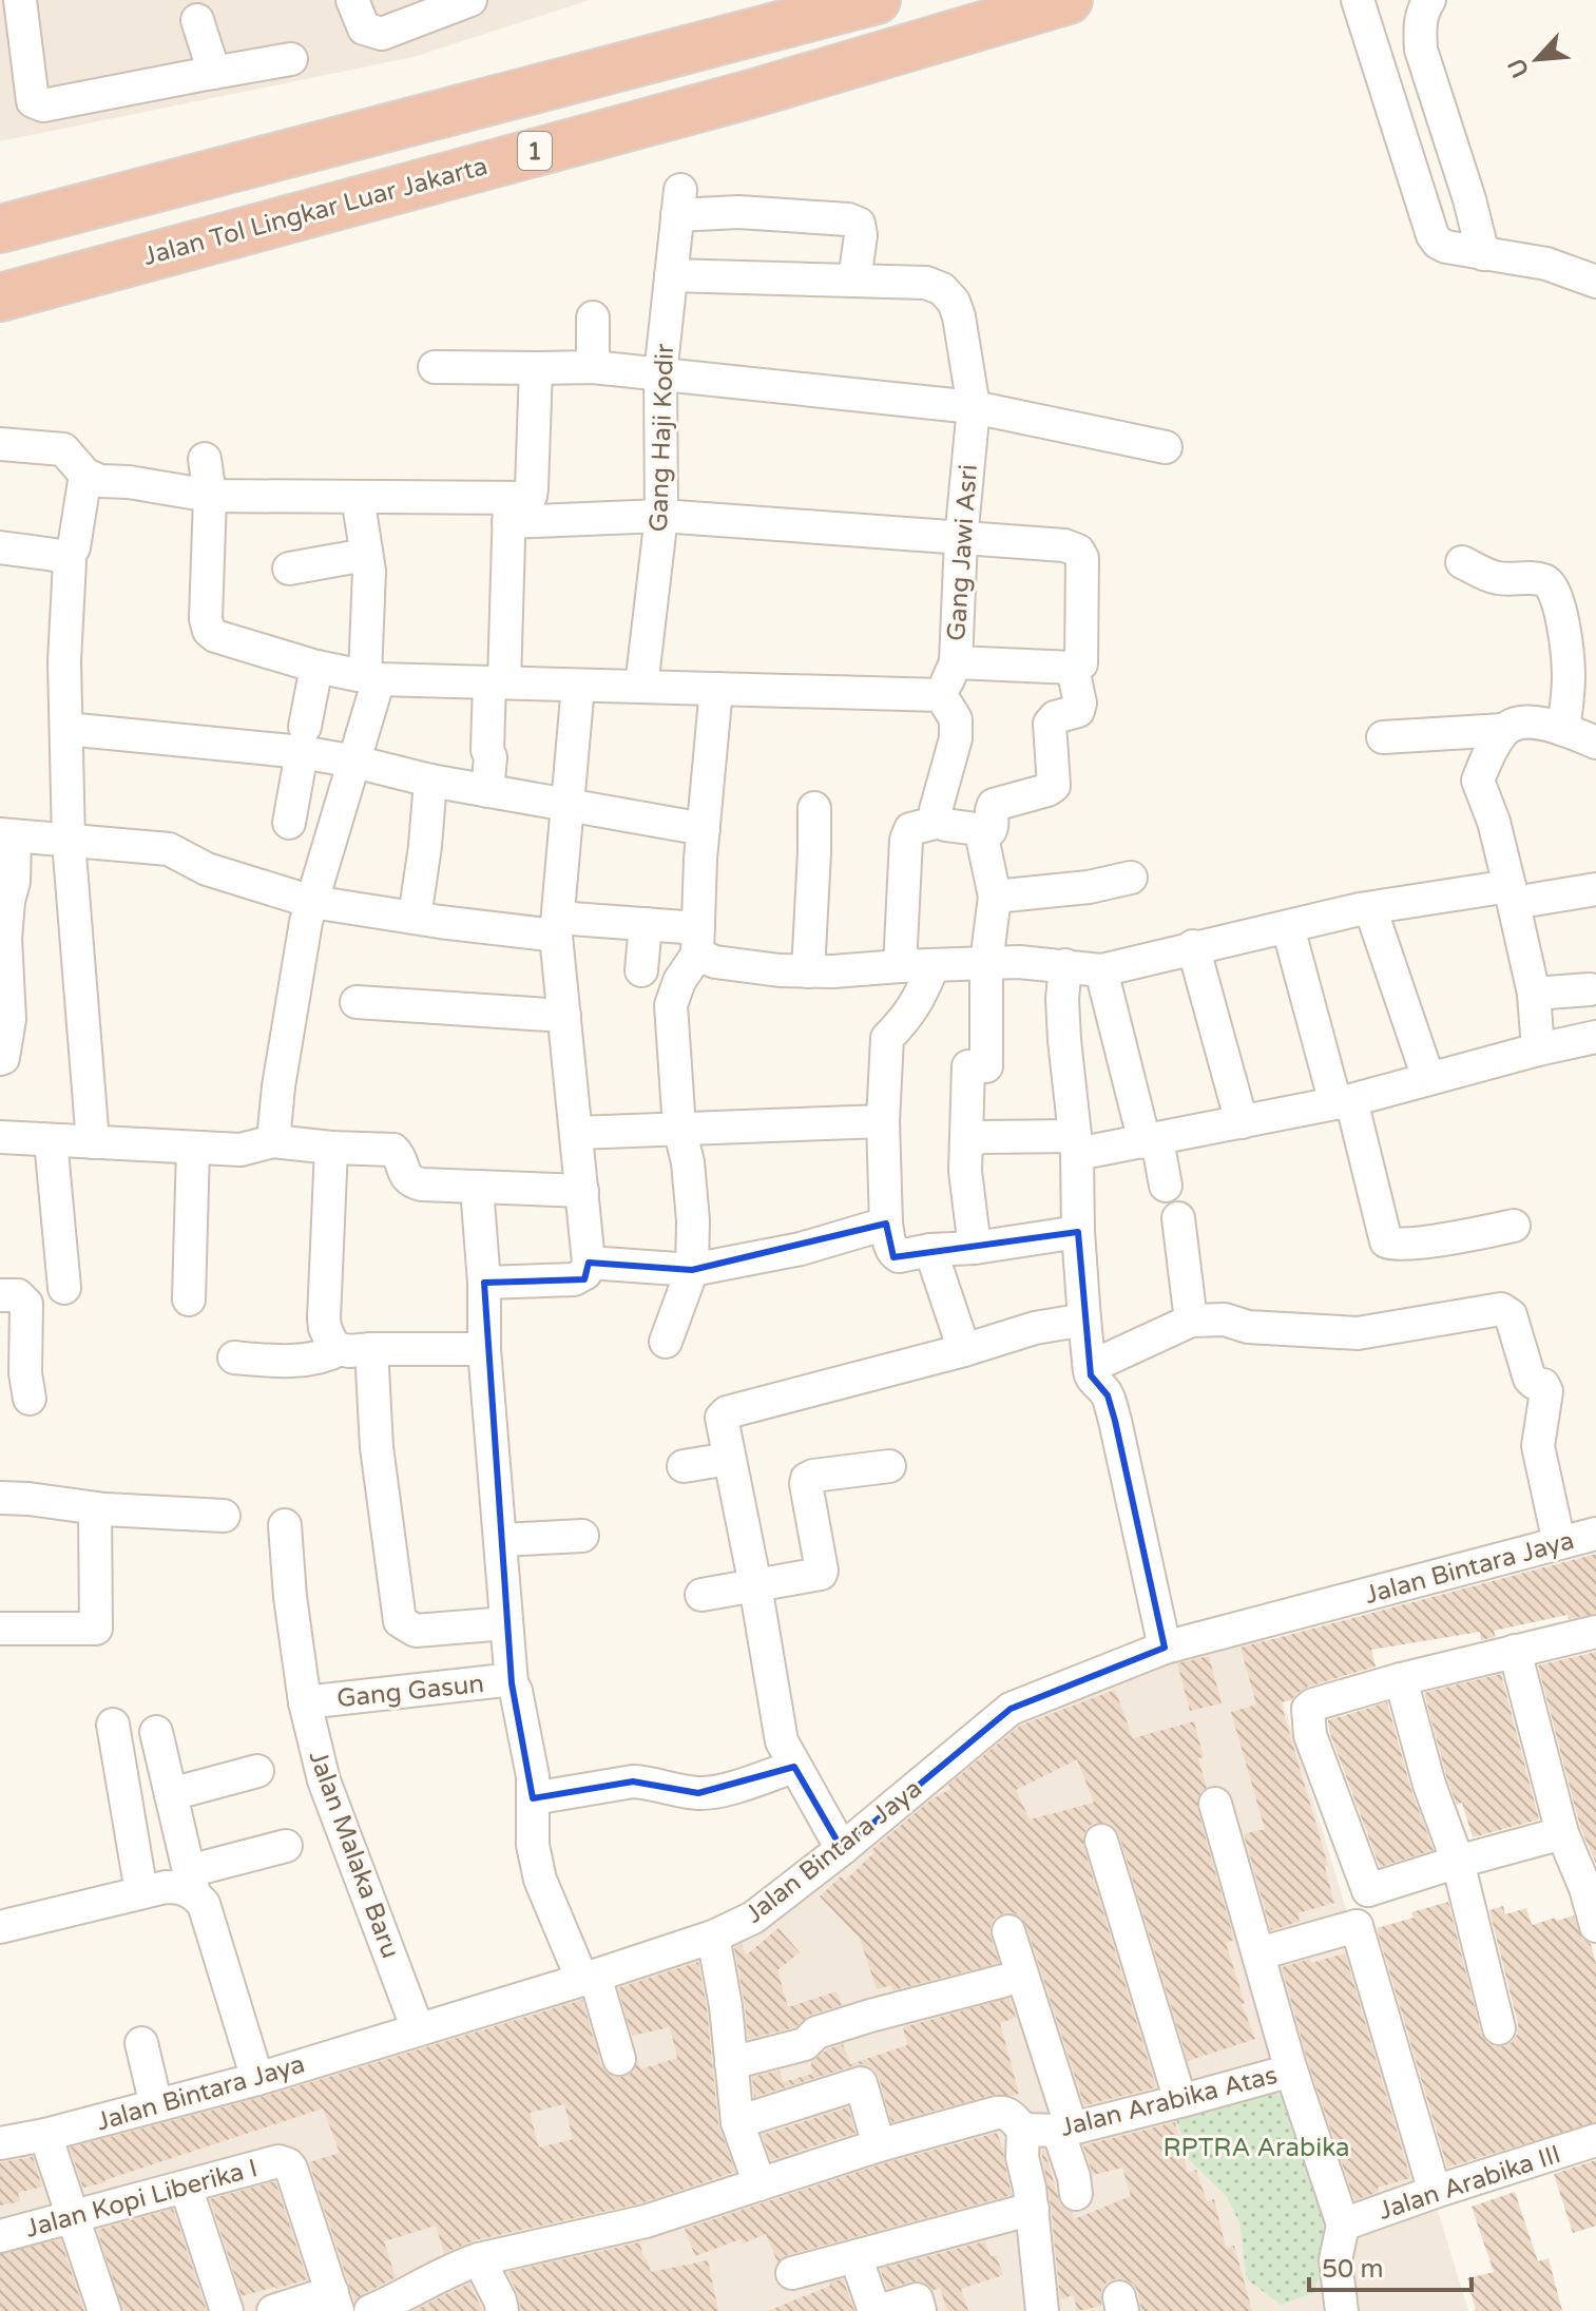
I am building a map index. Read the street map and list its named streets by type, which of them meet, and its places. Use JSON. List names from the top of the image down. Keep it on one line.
{"streets":{"highway":["1","Jalan Tol Lingkar Luar Jakarta"],"street":["Gang Haji Kodir","Gang Jawi Asri","Jalan Bintara Jaya","Gang Gasun","Jalan Malaka Baru","Jalan Arabika Atas","Jalan Arabika III","Jalan Kopi Liberika I"]},"crossings":[["Gang Haji Kodir","Gang Jawi Asri"],["Jalan Bintara Jaya","Gang Gasun"],["Jalan Bintara Jaya","Jalan Malaka Baru"],["Gang Gasun","Jalan Malaka Baru"]],"parks":["RPTRA Arabika"],"scale_bar":"50 m","north":"bottom left"}
